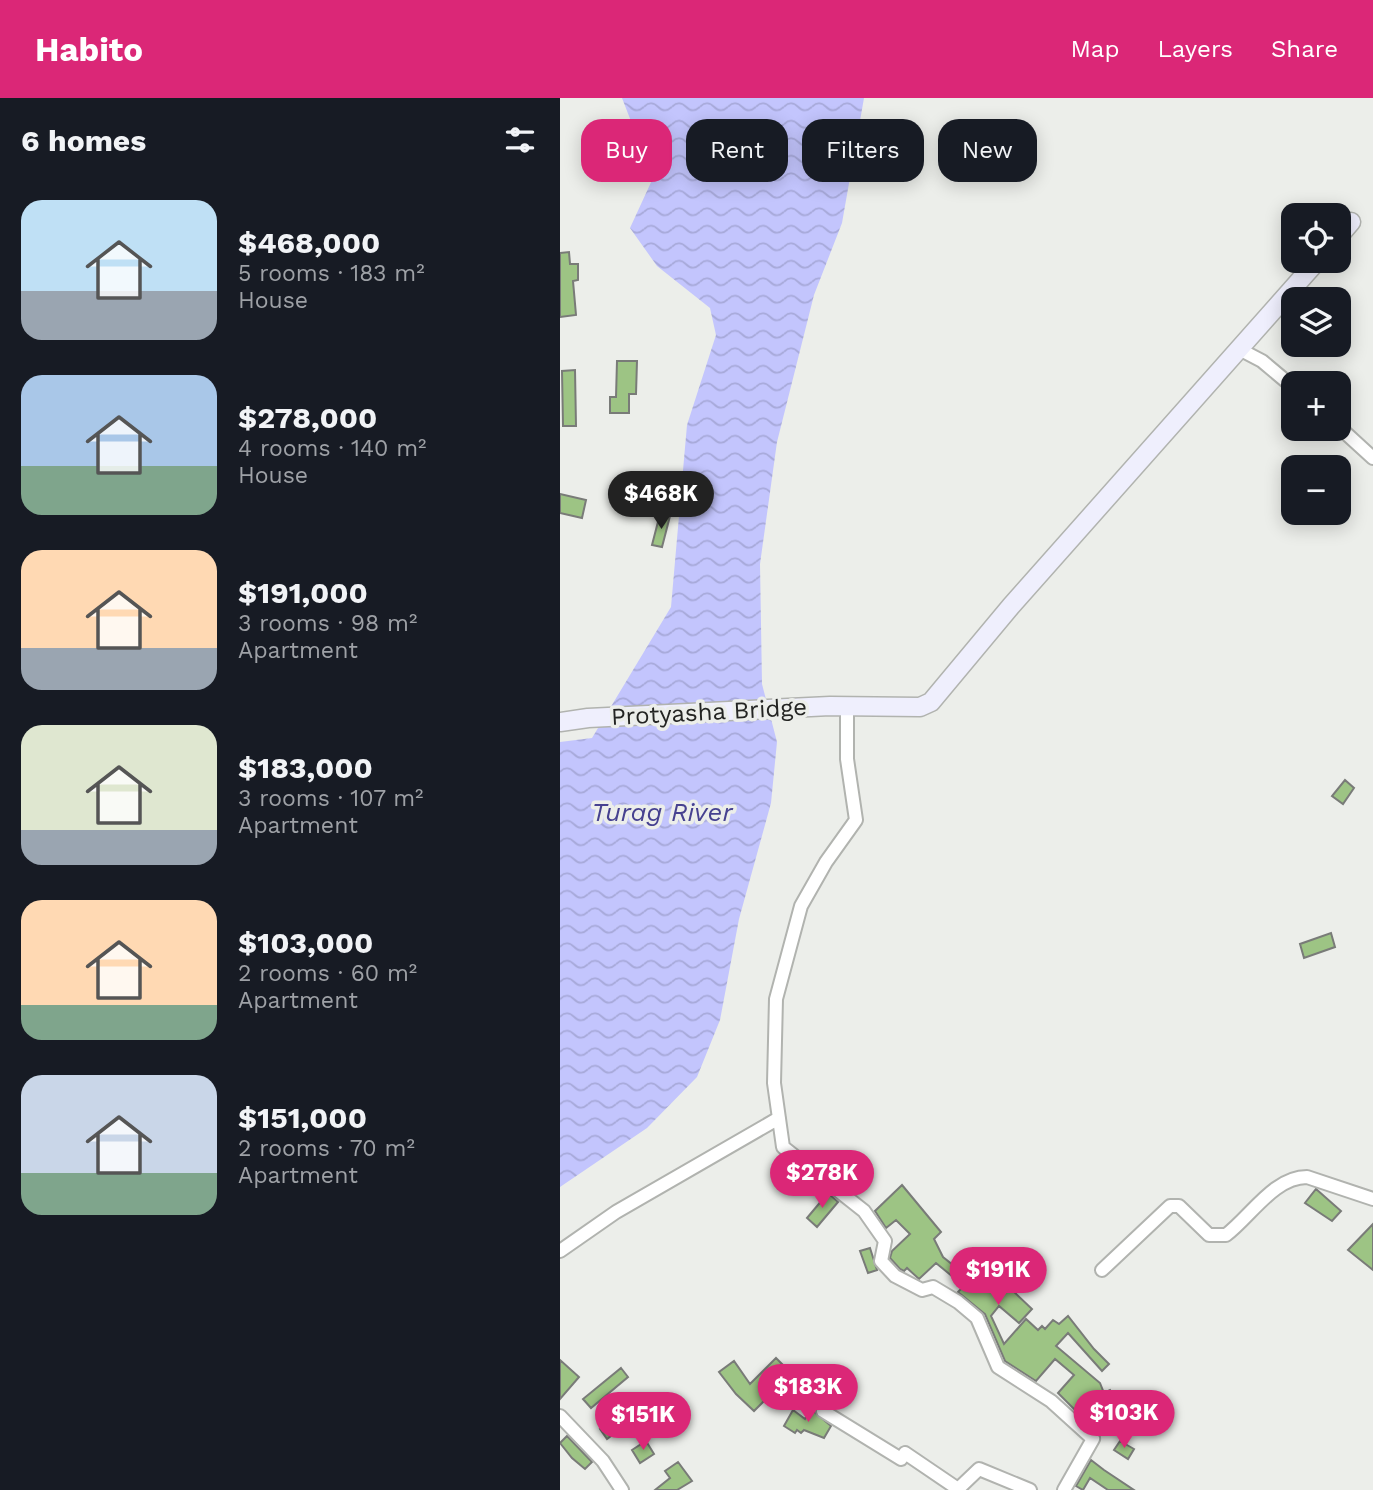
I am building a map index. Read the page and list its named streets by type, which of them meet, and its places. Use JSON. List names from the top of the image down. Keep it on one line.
{"streets":{"street":["Protyasha Bridge"]},"water":["Turag River"],"page":{"header":"Habito","nav":["Map","Layers","Share"],"heading":"6 homes","chip":["Buy","Rent","Filters","New"],"list":[{"name":"$468,000","note":"5 rooms · 183 m² · House"},{"name":"$278,000","note":"4 rooms · 140 m² · House"},{"name":"$191,000","note":"3 rooms · 98 m² · Apartment"},{"name":"$183,000","note":"3 rooms · 107 m² · Apartment"},{"name":"$103,000","note":"2 rooms · 60 m² · Apartment"},{"name":"$151,000","note":"2 rooms · 70 m² · Apartment"}],"map_buttons":["+","−"],"price":["$468K","$278K","$191K","$183K","$103K","$151K"]}}
